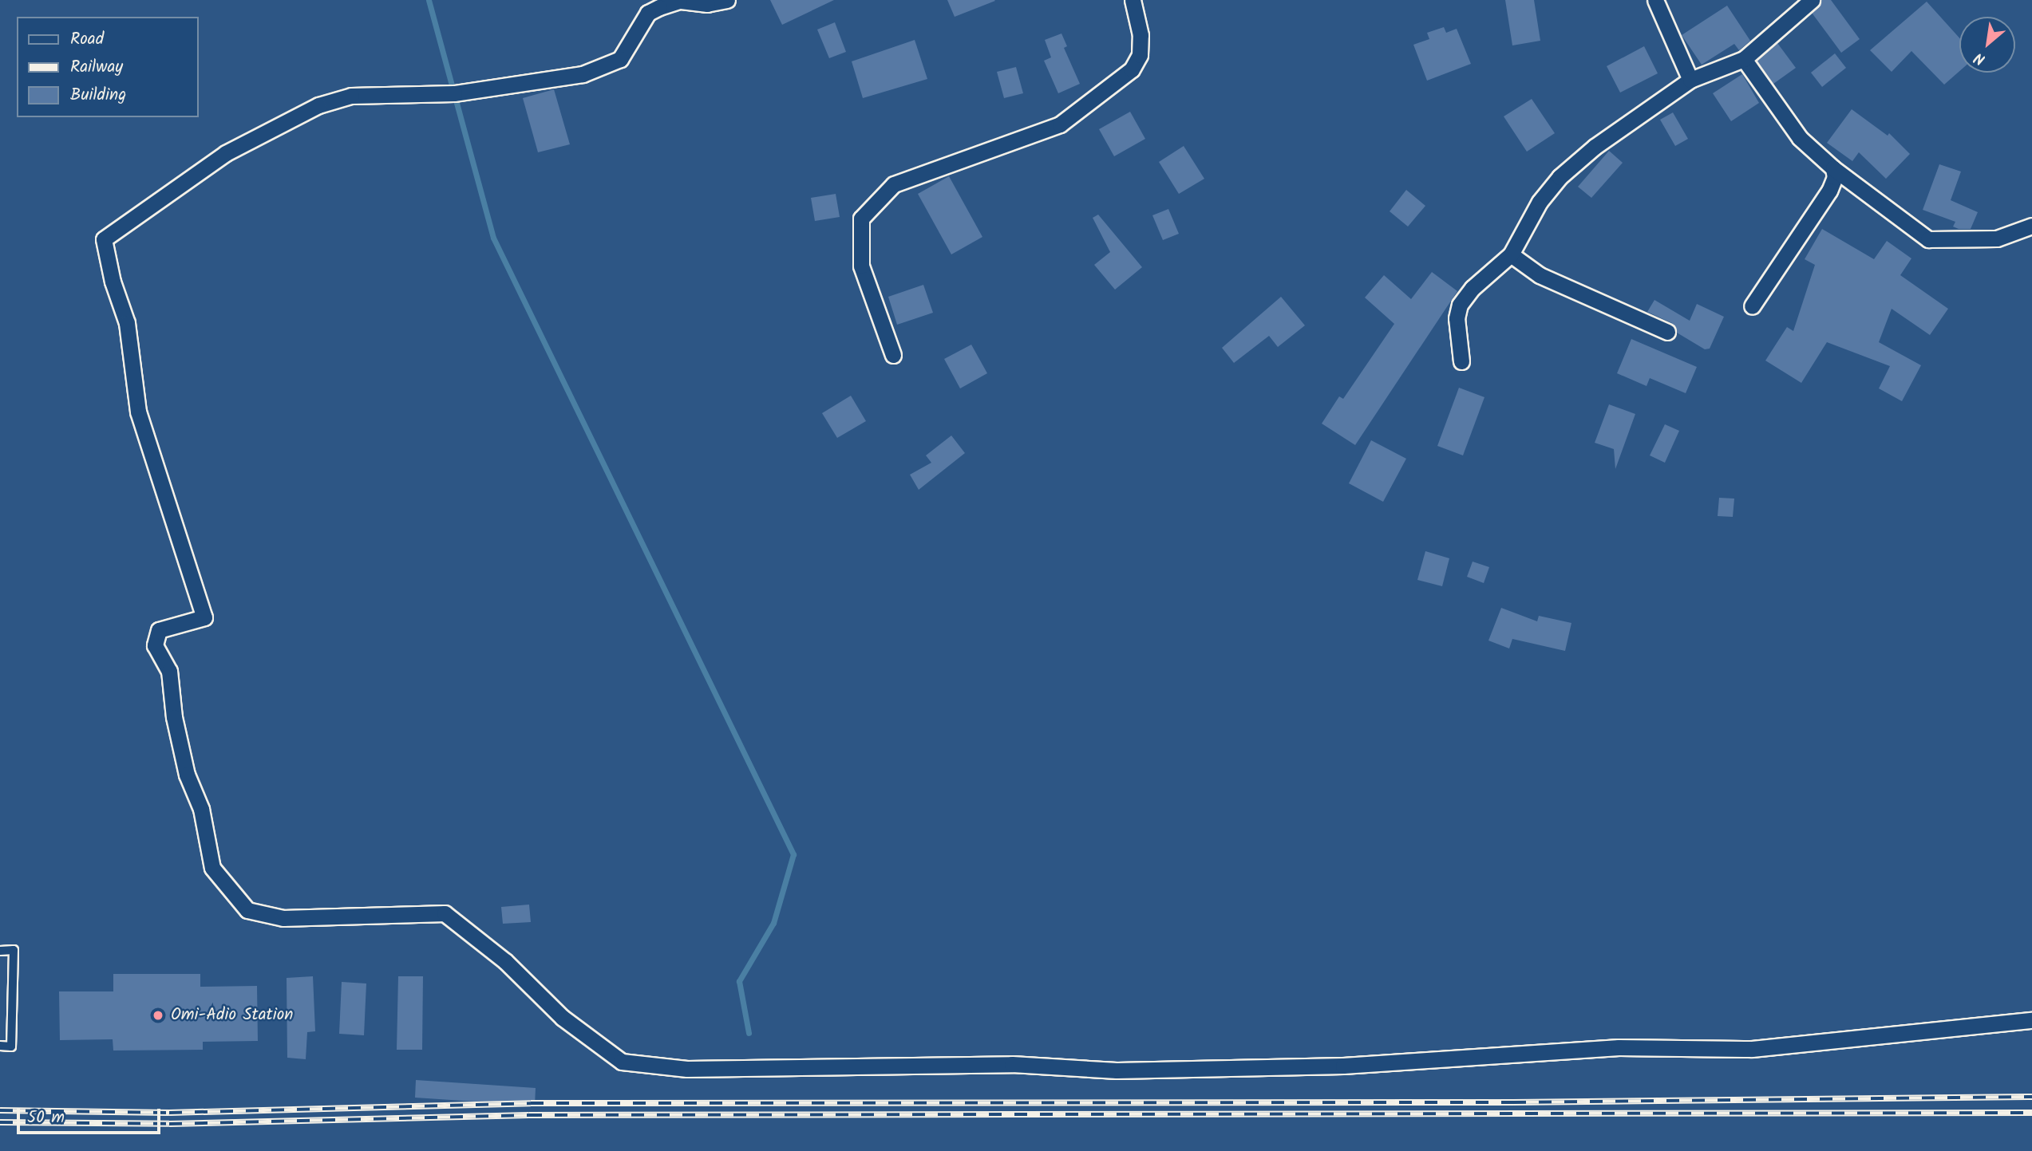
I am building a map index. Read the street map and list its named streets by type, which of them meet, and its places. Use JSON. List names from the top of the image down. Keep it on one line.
{"places":["Omi-Adio Station"],"legend":["Road","Railway","Building"],"scale_bar":"50 m","north":"bottom left"}
